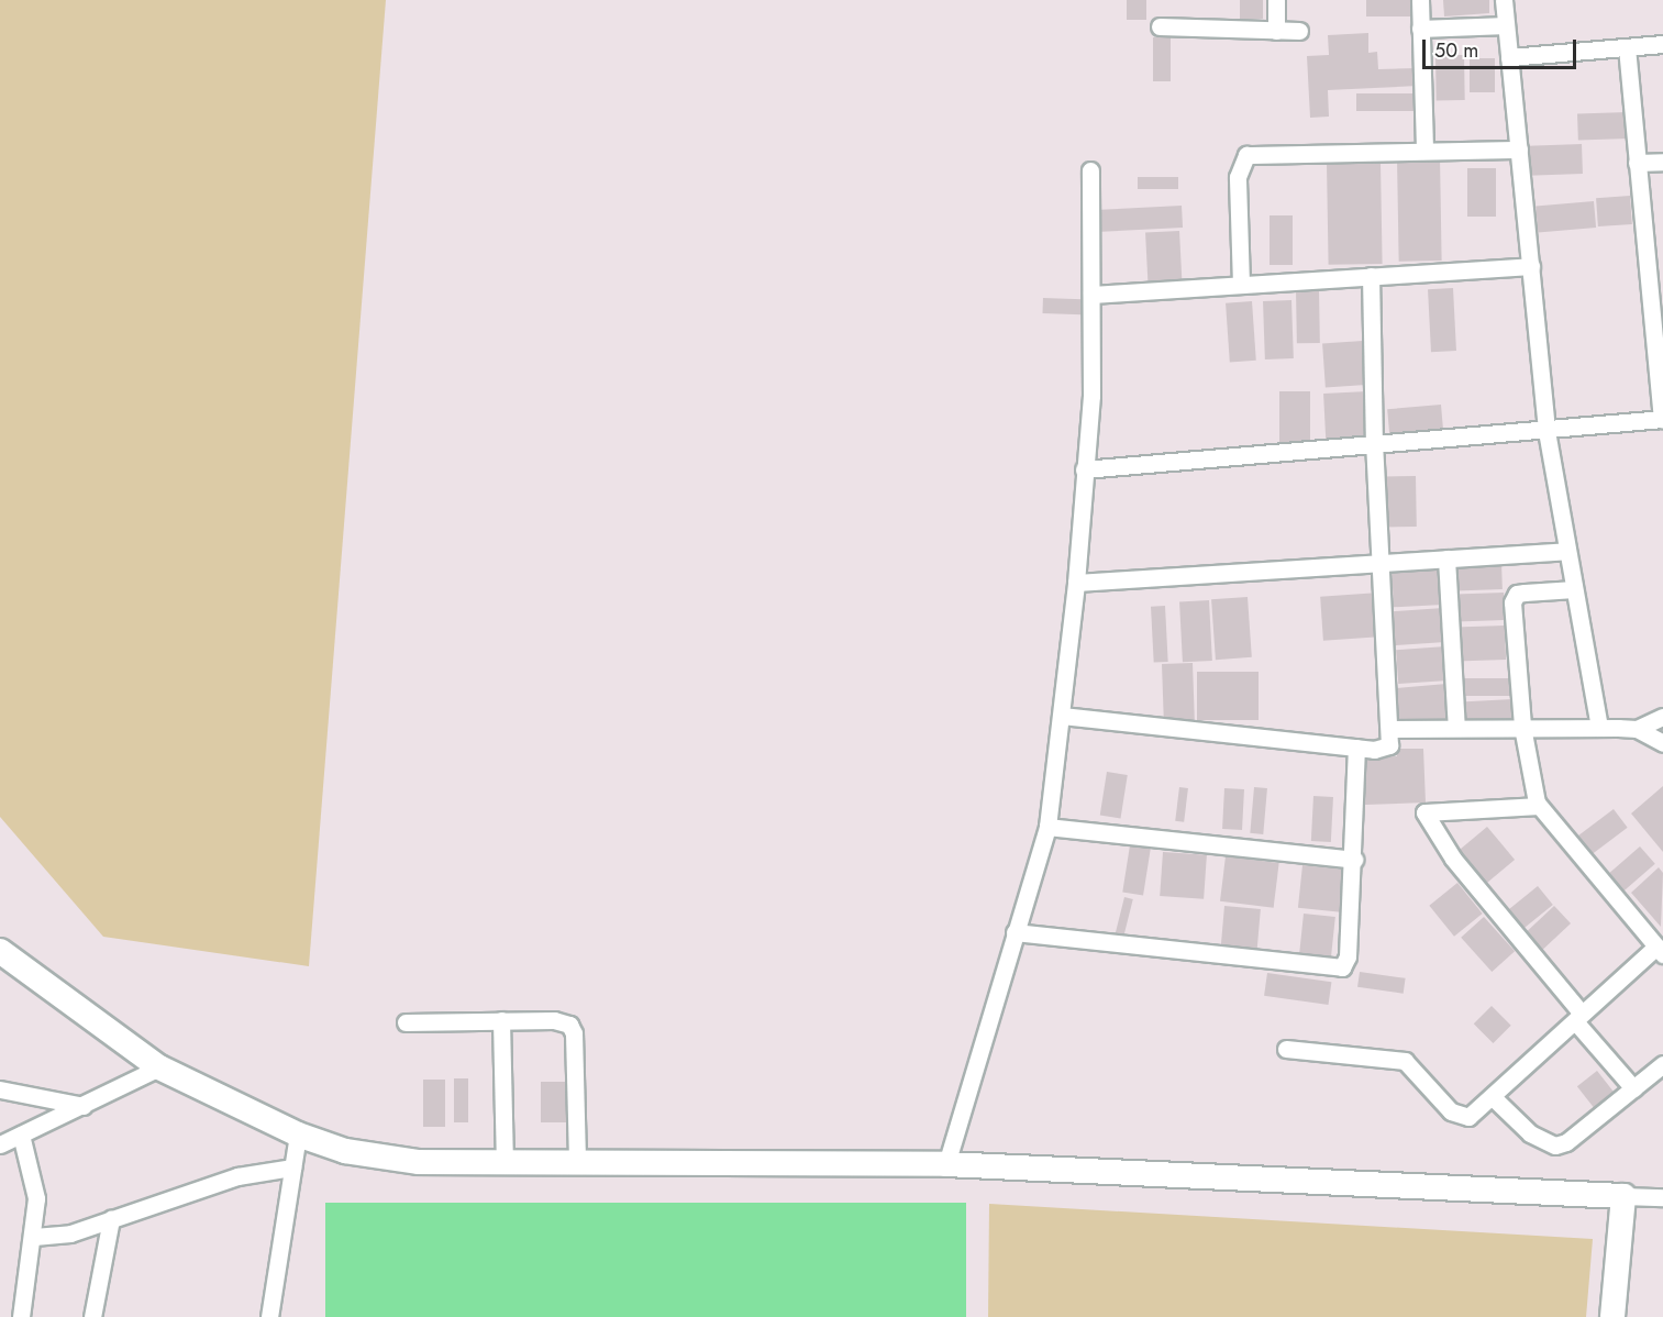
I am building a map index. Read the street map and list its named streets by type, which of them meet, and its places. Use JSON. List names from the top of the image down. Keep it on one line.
{"scale_bar":"50 m"}
